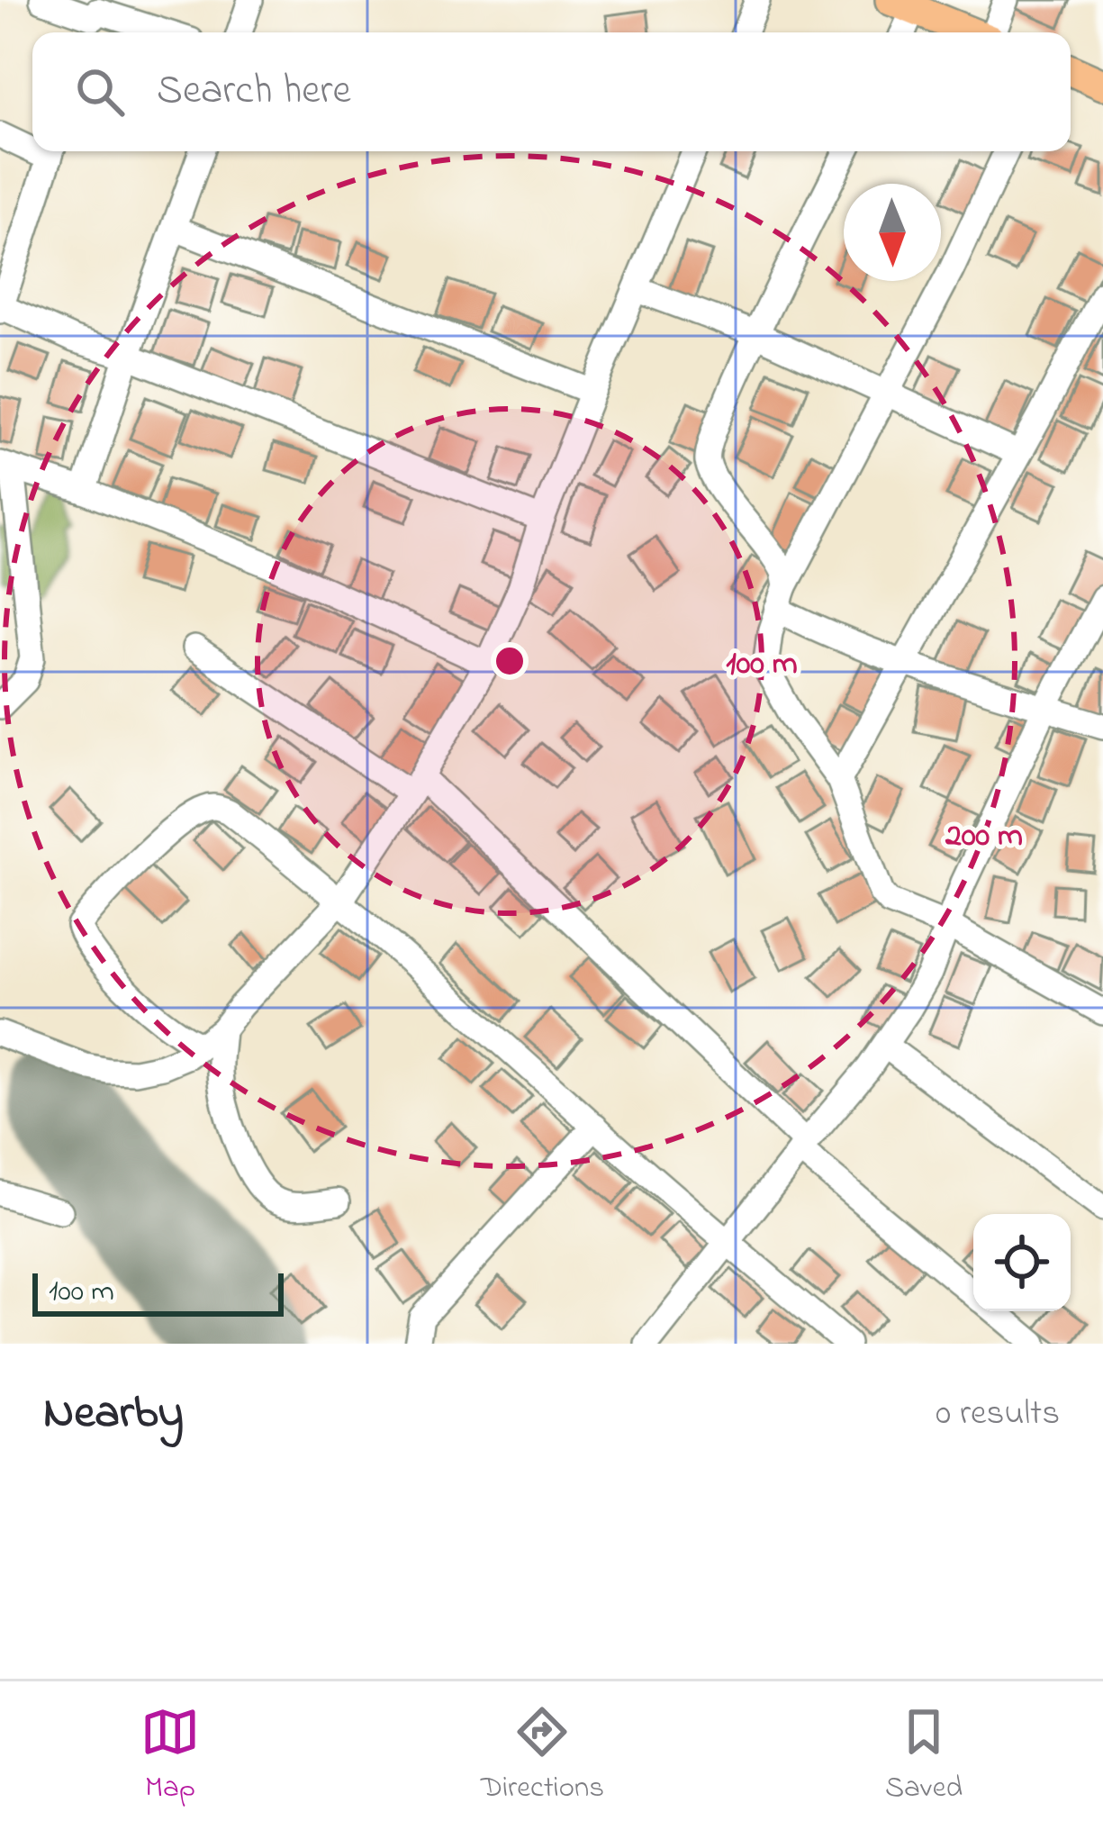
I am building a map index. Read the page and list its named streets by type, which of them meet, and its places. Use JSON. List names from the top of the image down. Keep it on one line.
{"scale_bar":"100 m","north":"bottom","page":{"search":"Search here","scale":"100 m","heading":["Nearby","0 results"],"nav":["Map","Directions","Saved"]},"rings":["100 m","200 m"]}
